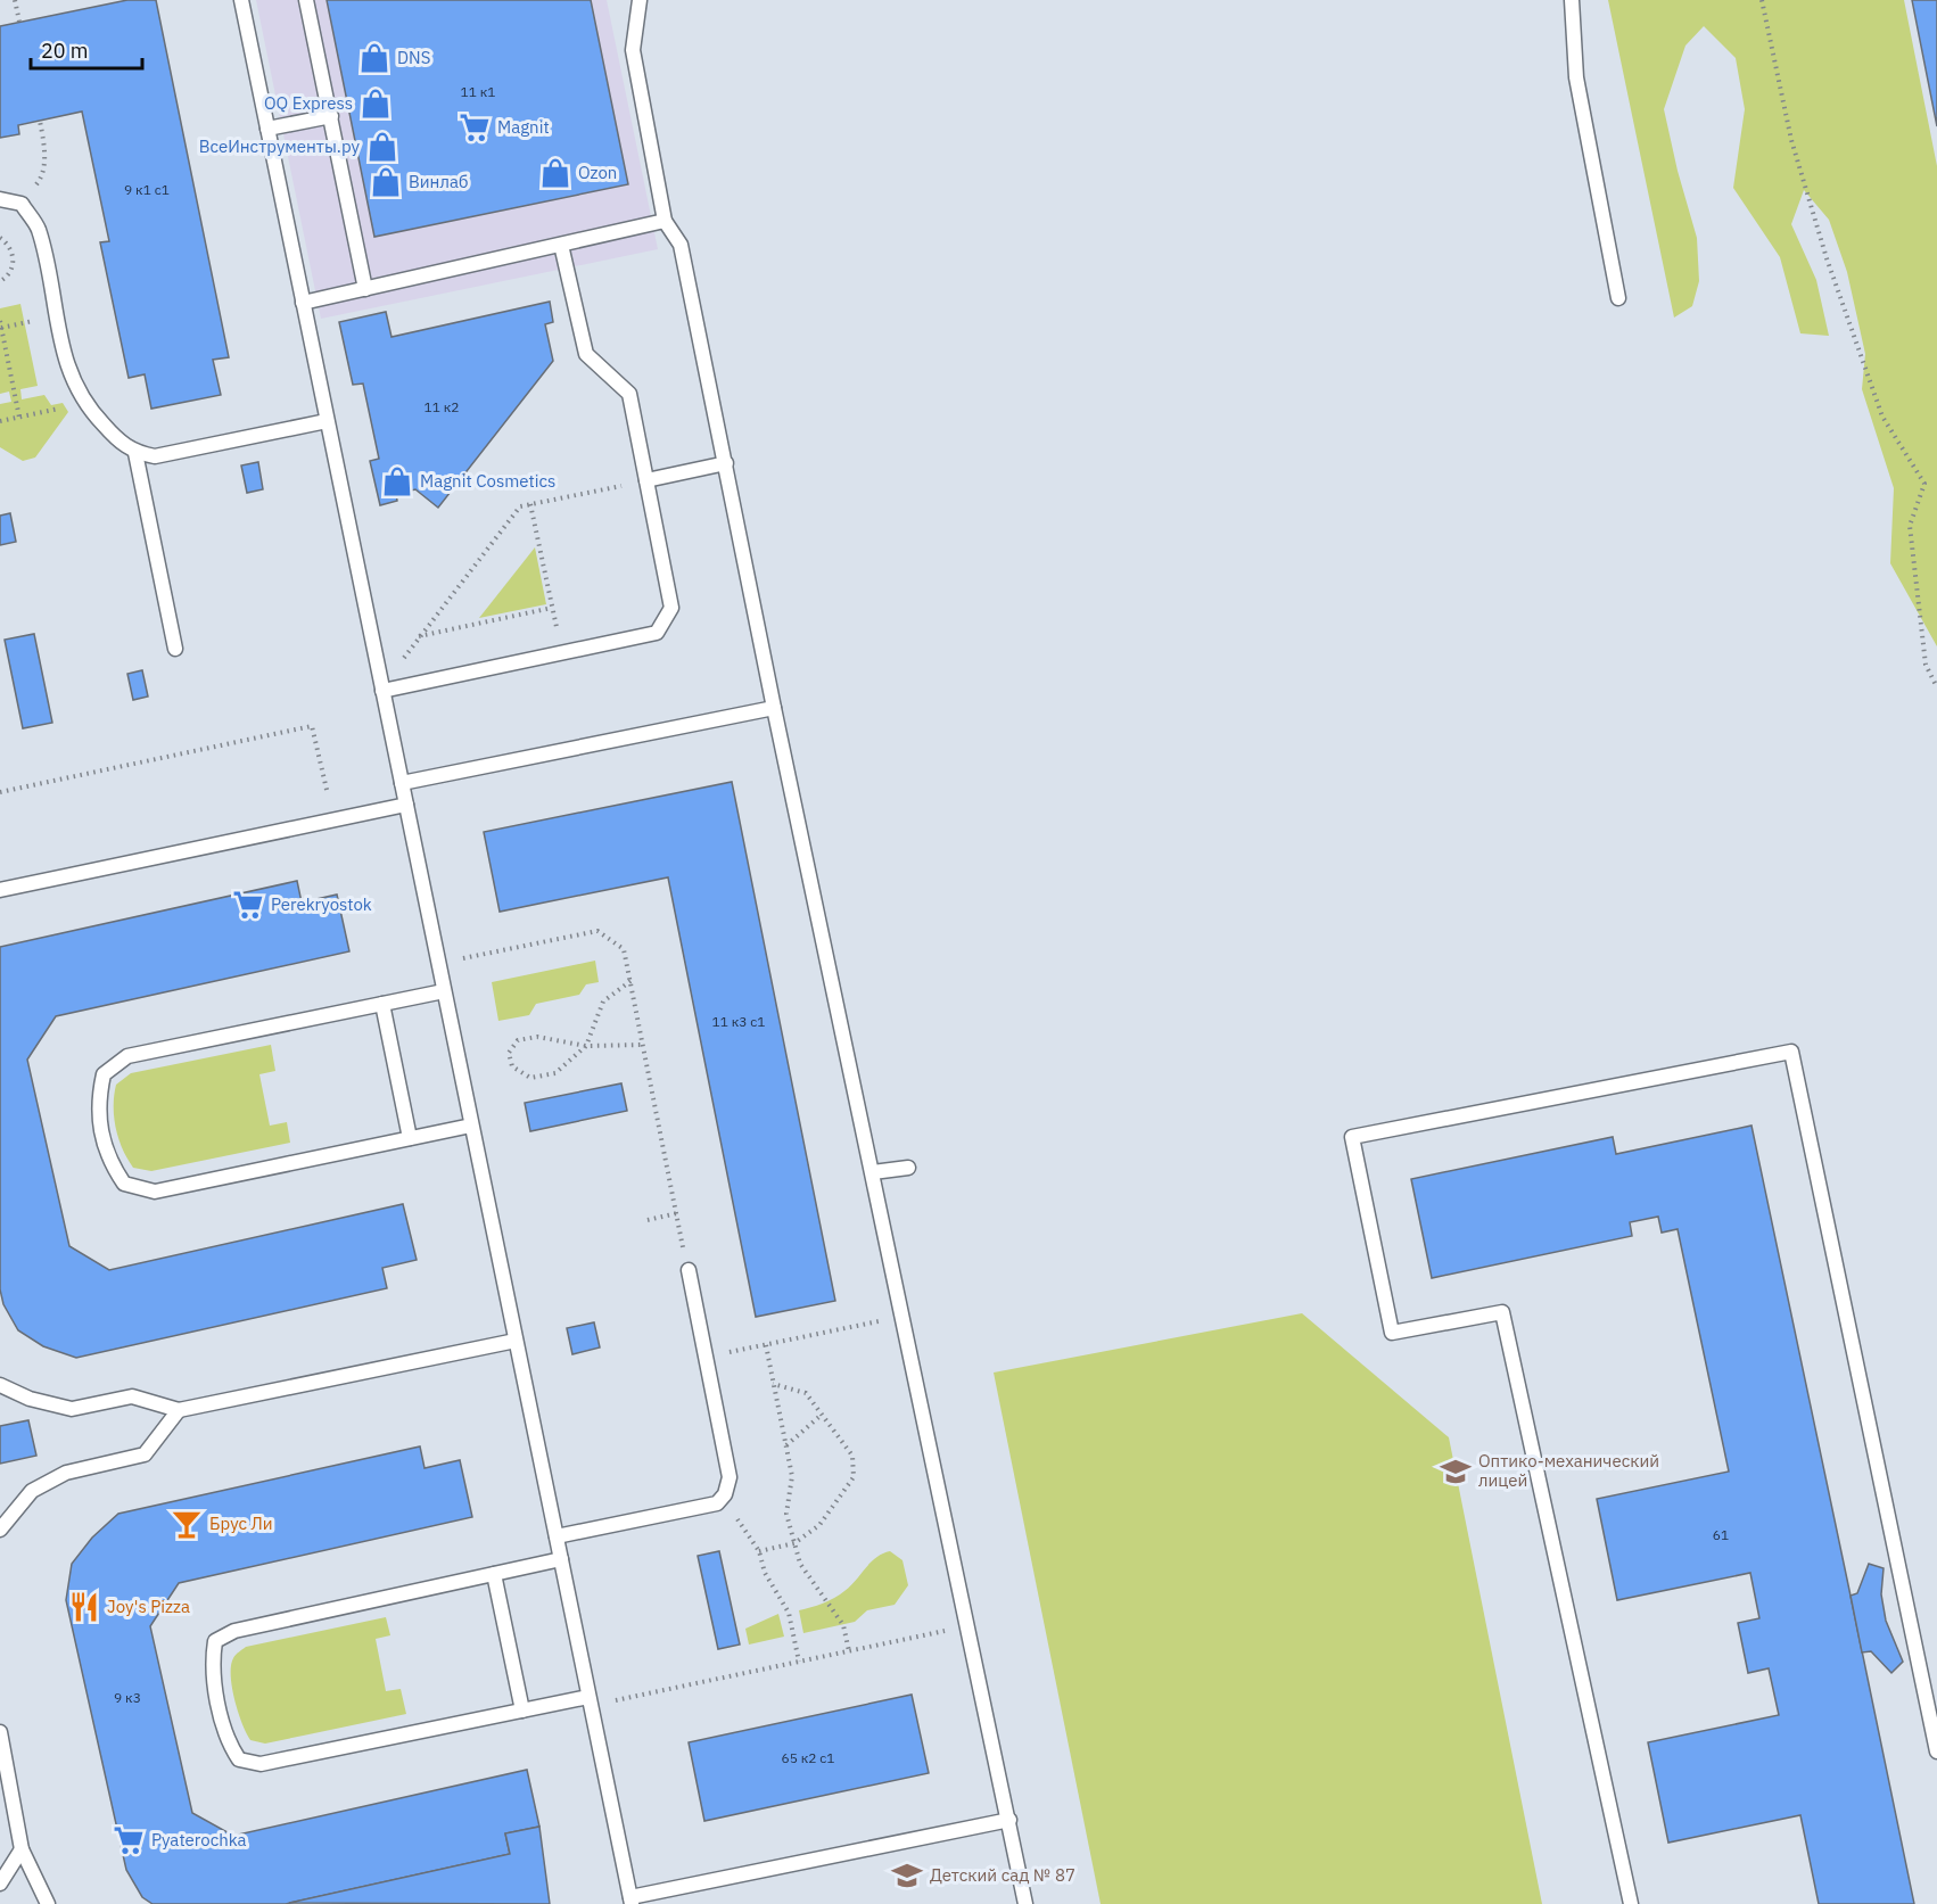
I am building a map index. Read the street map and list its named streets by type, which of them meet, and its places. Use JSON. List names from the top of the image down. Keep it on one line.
{"places":{"shop":["DNS","OQ Express","ВсеИнструменты.ру","Ozon","Винлаб","Magnit Cosmetics"],"supermarket":["Magnit","Perekryostok","Pyaterochka"],"school or university":["Оптико-механический лицей","Детский сад № 87"],"bar":["Брус Ли"],"restaurant":["Joy's Pizza"]},"house_numbers":["11 к1","9 к1 с1","11 к2","11 к3 с1","61","9 к3","65 к2 с1"],"scale_bar":"20 m"}
